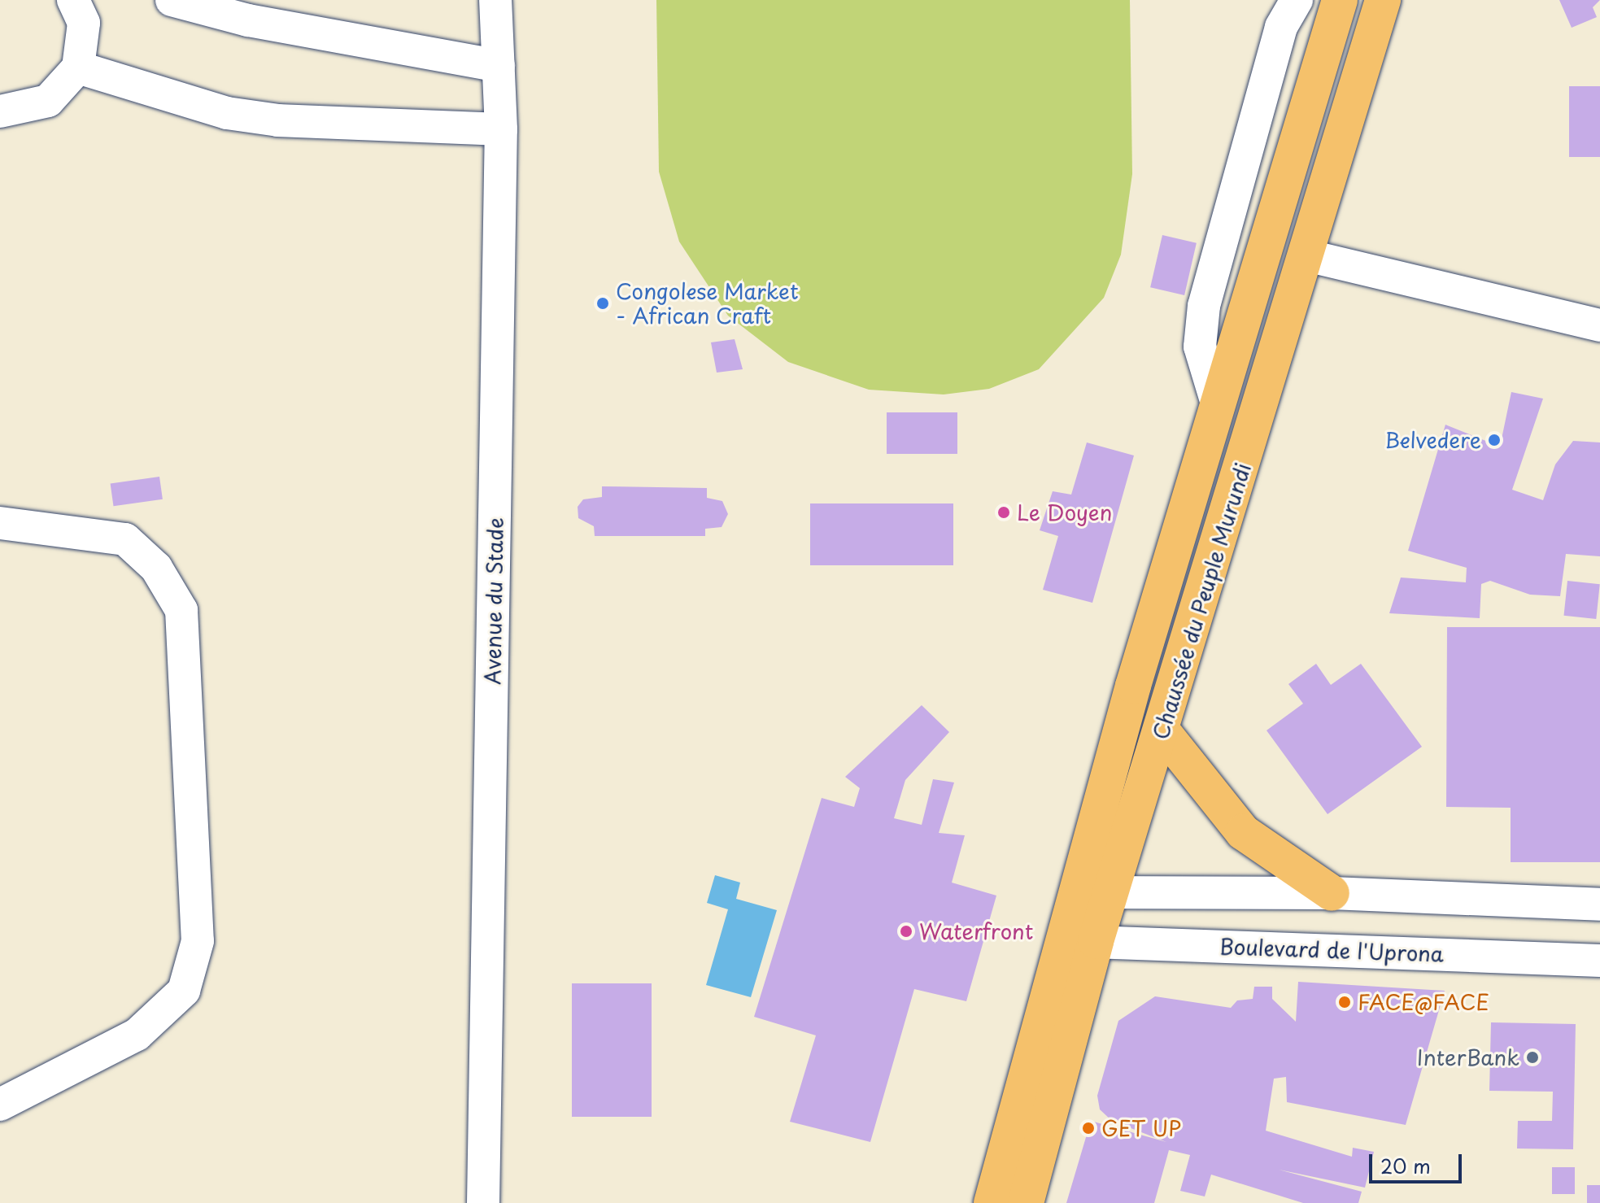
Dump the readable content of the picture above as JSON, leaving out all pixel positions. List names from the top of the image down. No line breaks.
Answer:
{"streets":{"highway":["Chaussée du Peuple Murundi"],"street":["Avenue du Stade","Boulevard de l'Uprona"]},"crossings":[["Chaussée du Peuple Murundi","Boulevard de l'Uprona"]],"places":["Congolese Market - African Craft","Belvedere","Le Doyen","Waterfront","FACE@FACE","InterBank","GET UP"],"scale_bar":"20 m"}
